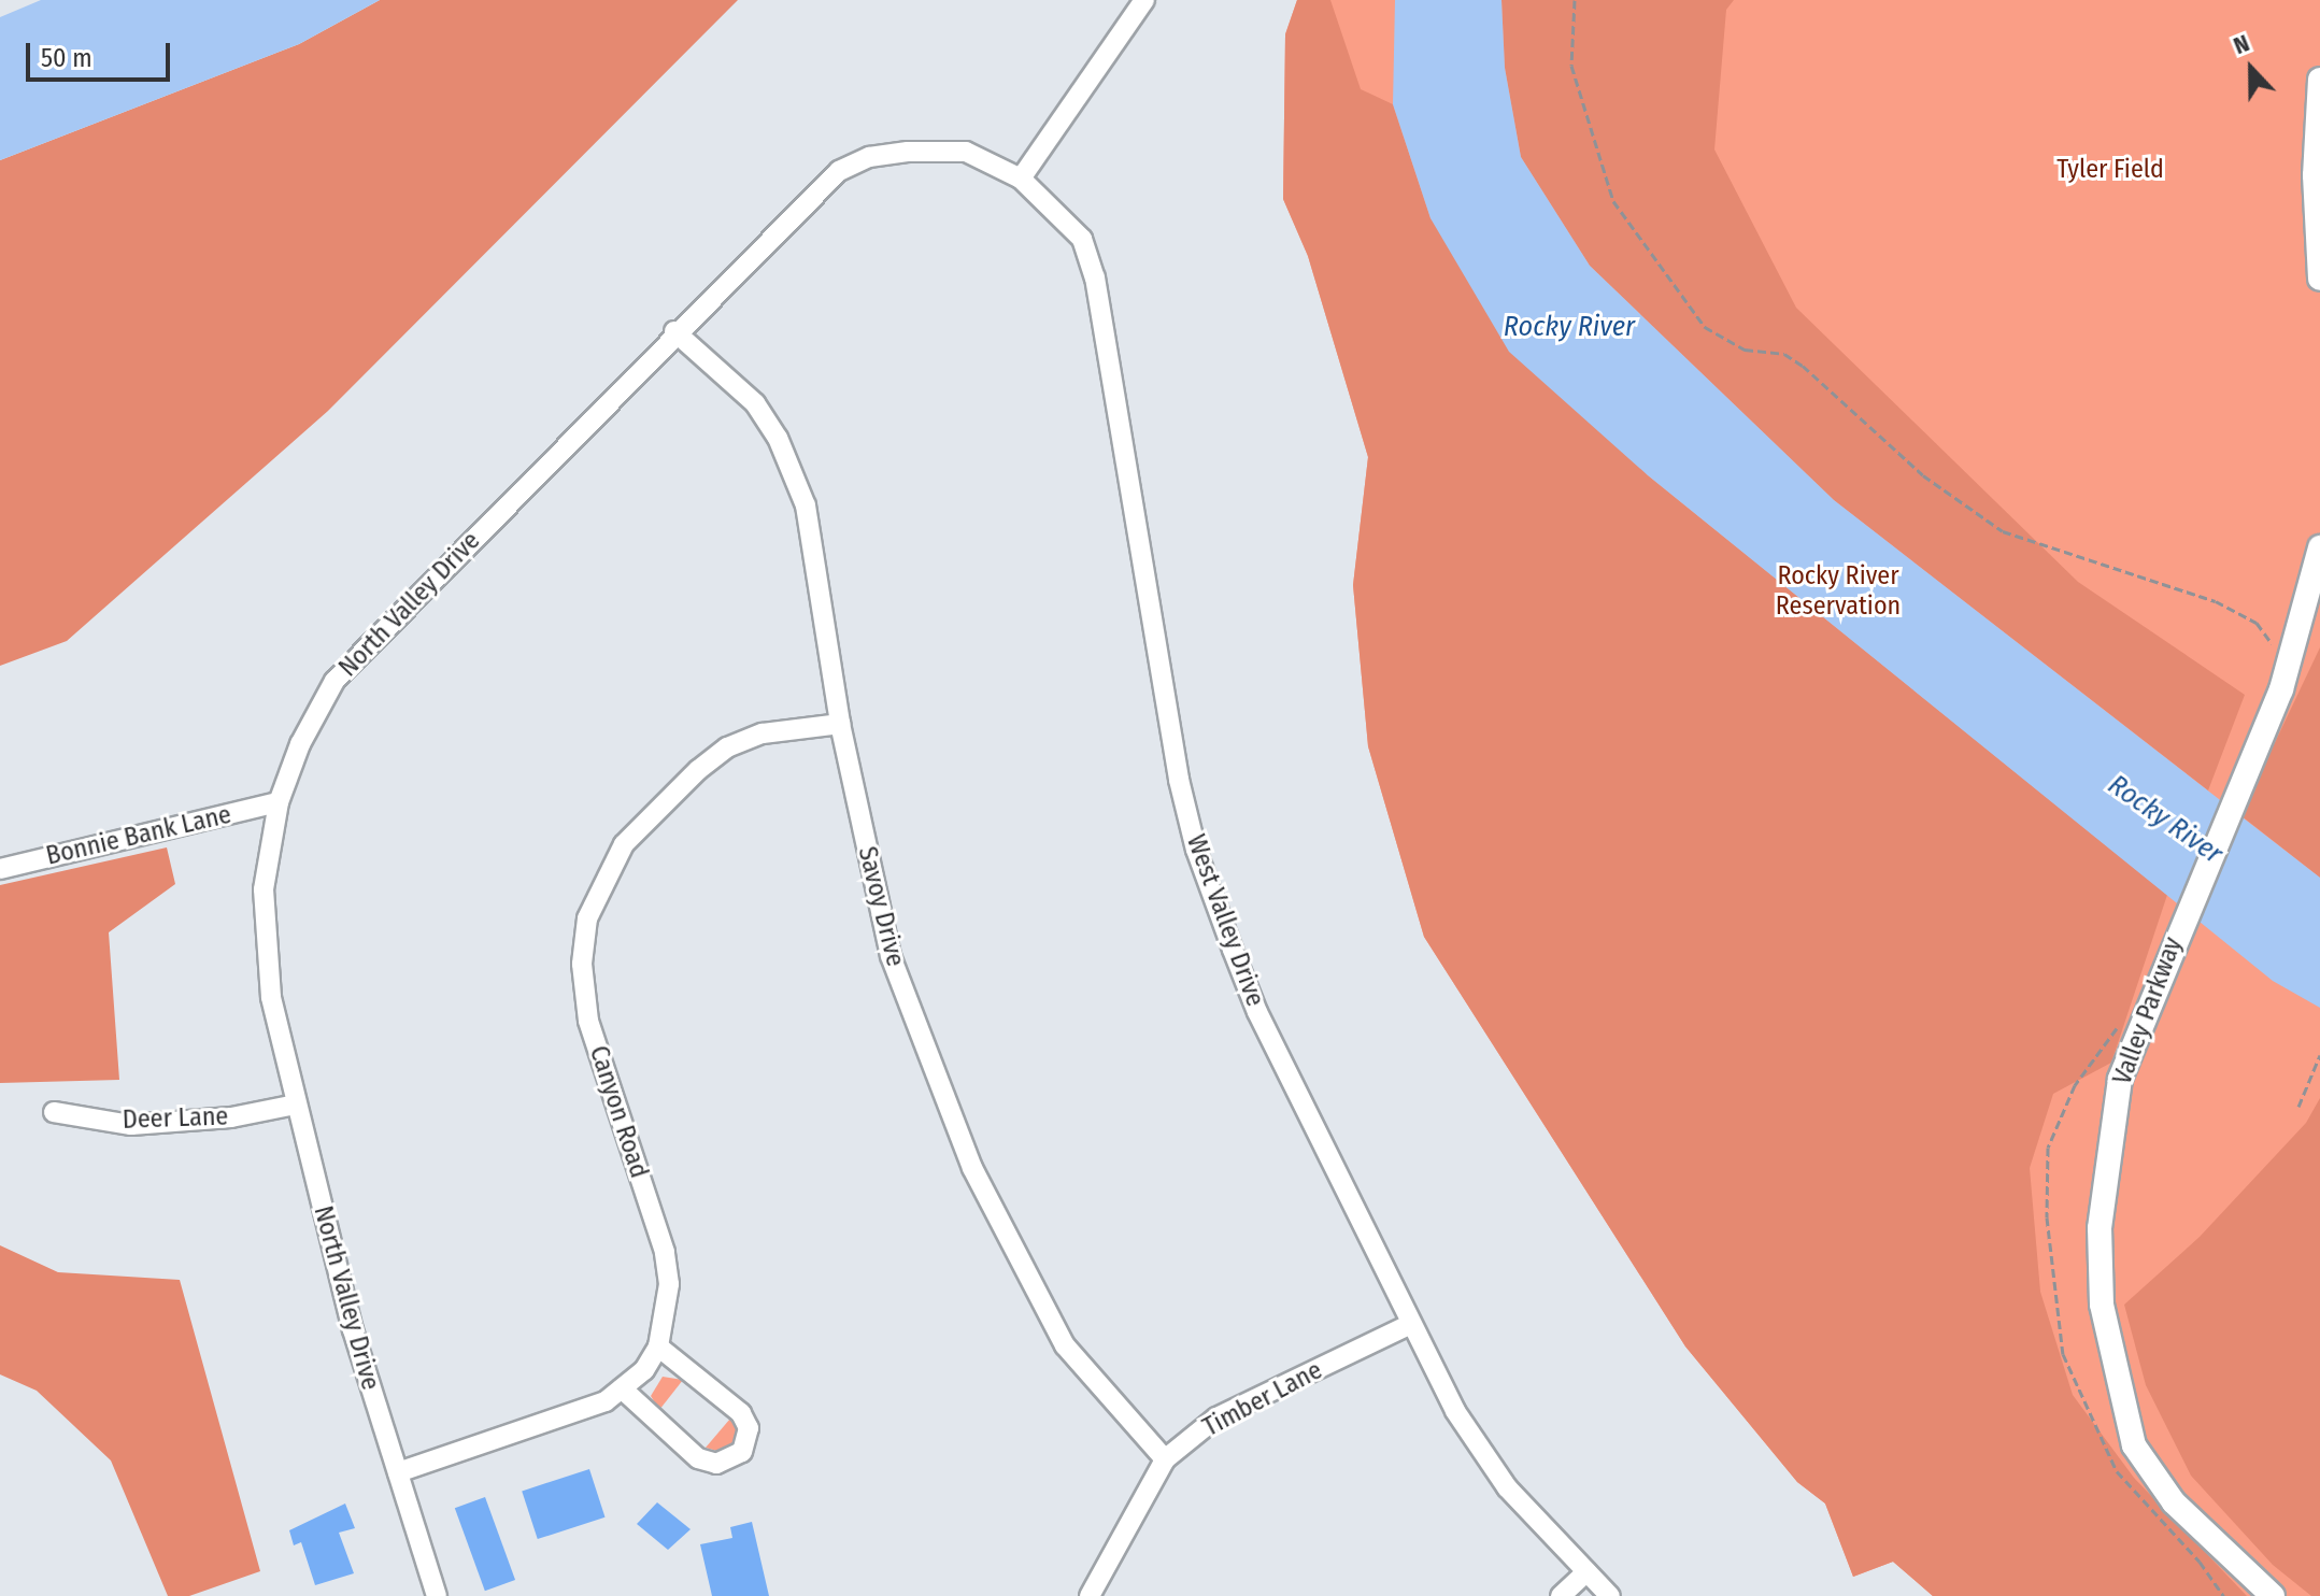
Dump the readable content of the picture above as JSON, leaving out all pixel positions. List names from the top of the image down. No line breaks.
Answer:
{"streets":{"street":["North Valley Drive","Bonnie Bank Lane","Savoy Drive","West Valley Drive","Valley Parkway","Canyon Road","Deer Lane","Timber Lane"]},"crossings":[["North Valley Drive","Bonnie Bank Lane"],["North Valley Drive","Savoy Drive"],["North Valley Drive","West Valley Drive"],["North Valley Drive","Canyon Road"],["North Valley Drive","Deer Lane"],["Savoy Drive","Canyon Road"],["Savoy Drive","Timber Lane"],["West Valley Drive","Timber Lane"]],"water":["Rocky River"],"parks":["Tyler Field","Rocky River Reservation"],"scale_bar":"50 m","north":"top"}
